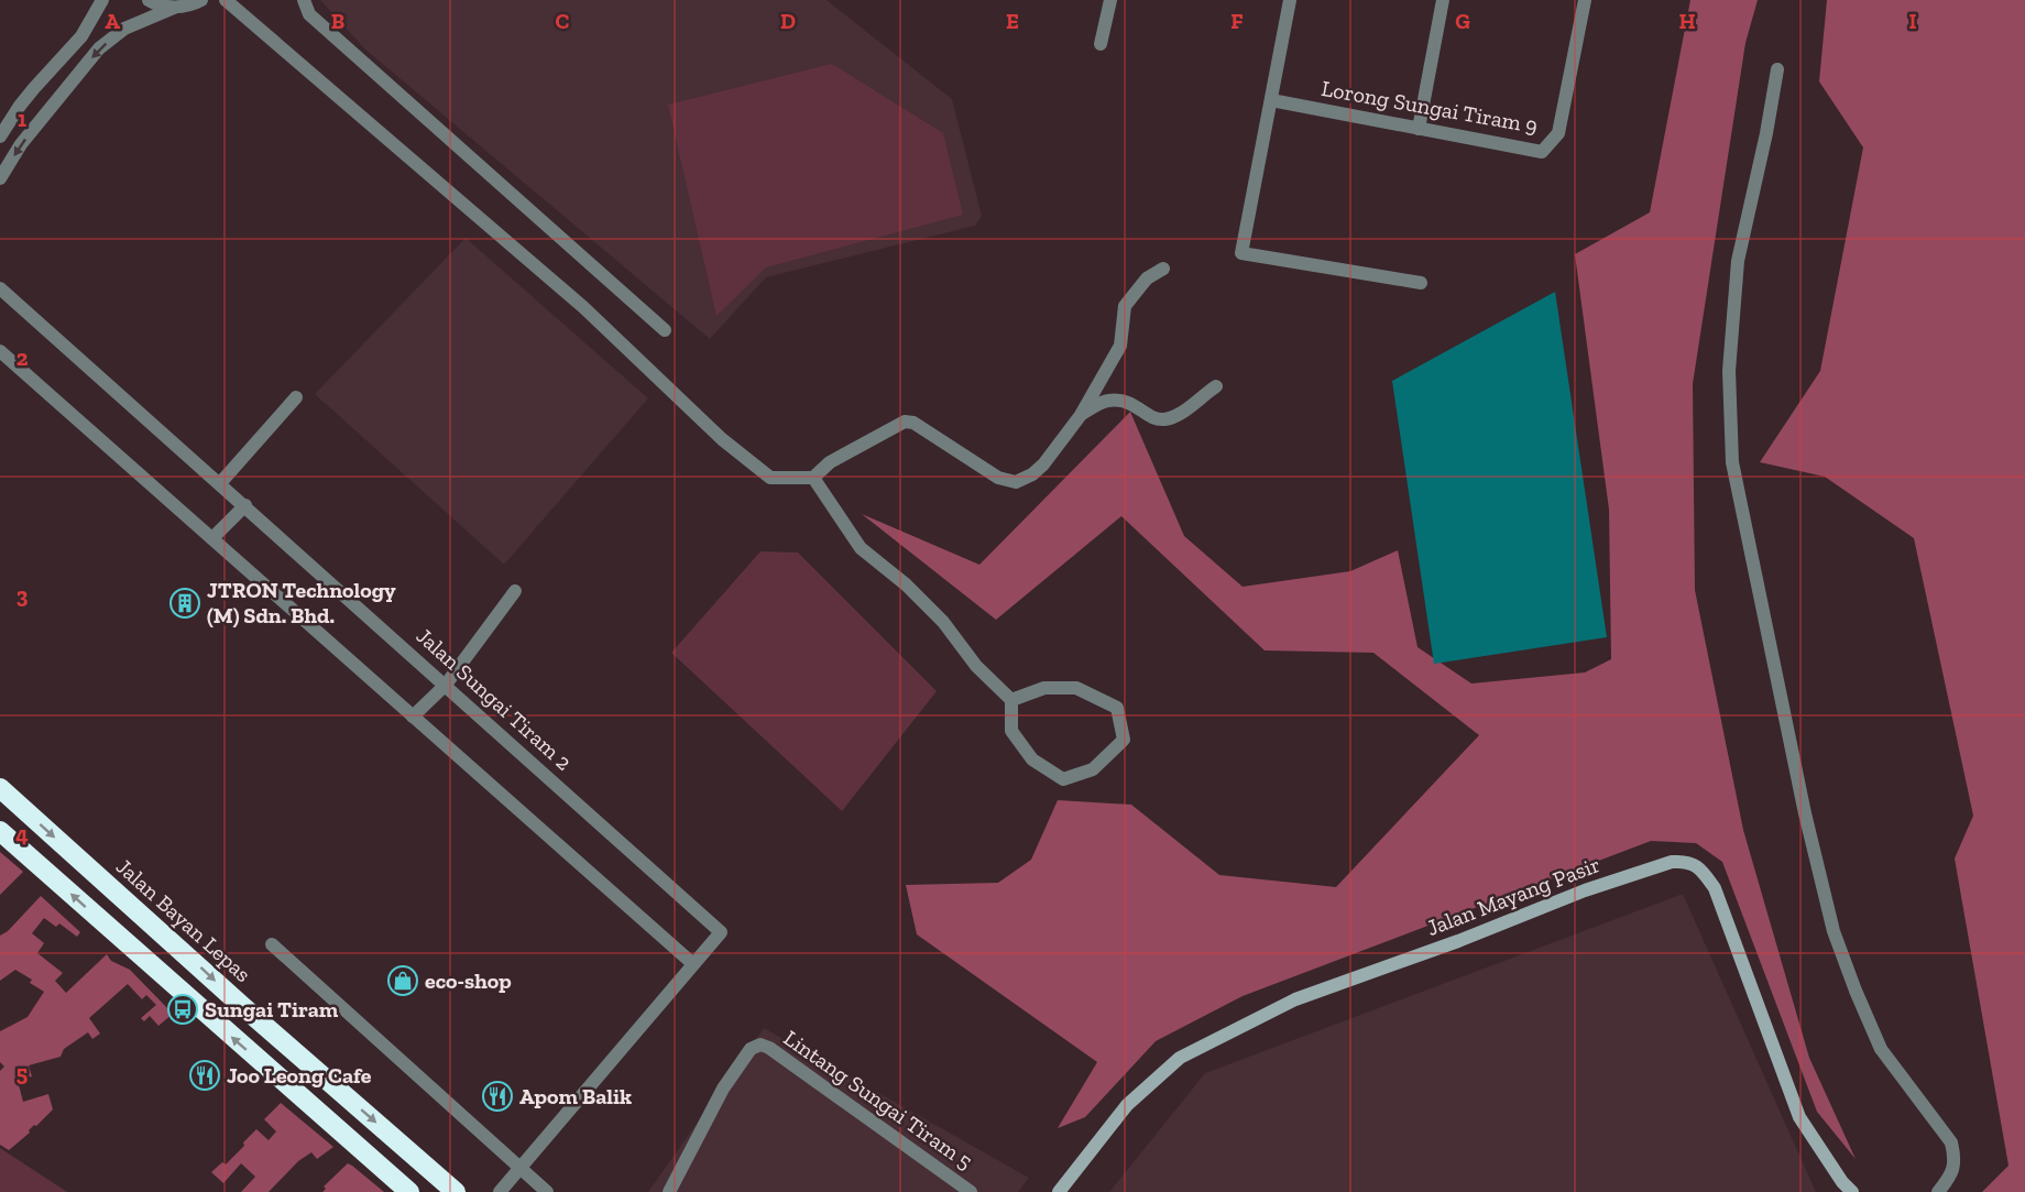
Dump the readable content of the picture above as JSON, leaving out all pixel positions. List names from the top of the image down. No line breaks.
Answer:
{"streets":{"highway":["Jalan Bayan Lepas"],"street":["Lorong Sungai Tiram 9","Jalan Sungai Tiram 2","Jalan Mayang Pasir","Lintang Sungai Tiram 5"]},"places":{"building":["JTRON Technology (M) Sdn. Bhd."],"shop":["eco-shop"],"bus stop":["Sungai Tiram"],"restaurant":["Joo Leong Cafe","Apom Balik"]},"grid":{"columns":["A","B","C","D","E","F","G","H","I"],"rows":["1","2","3","4","5"]}}
